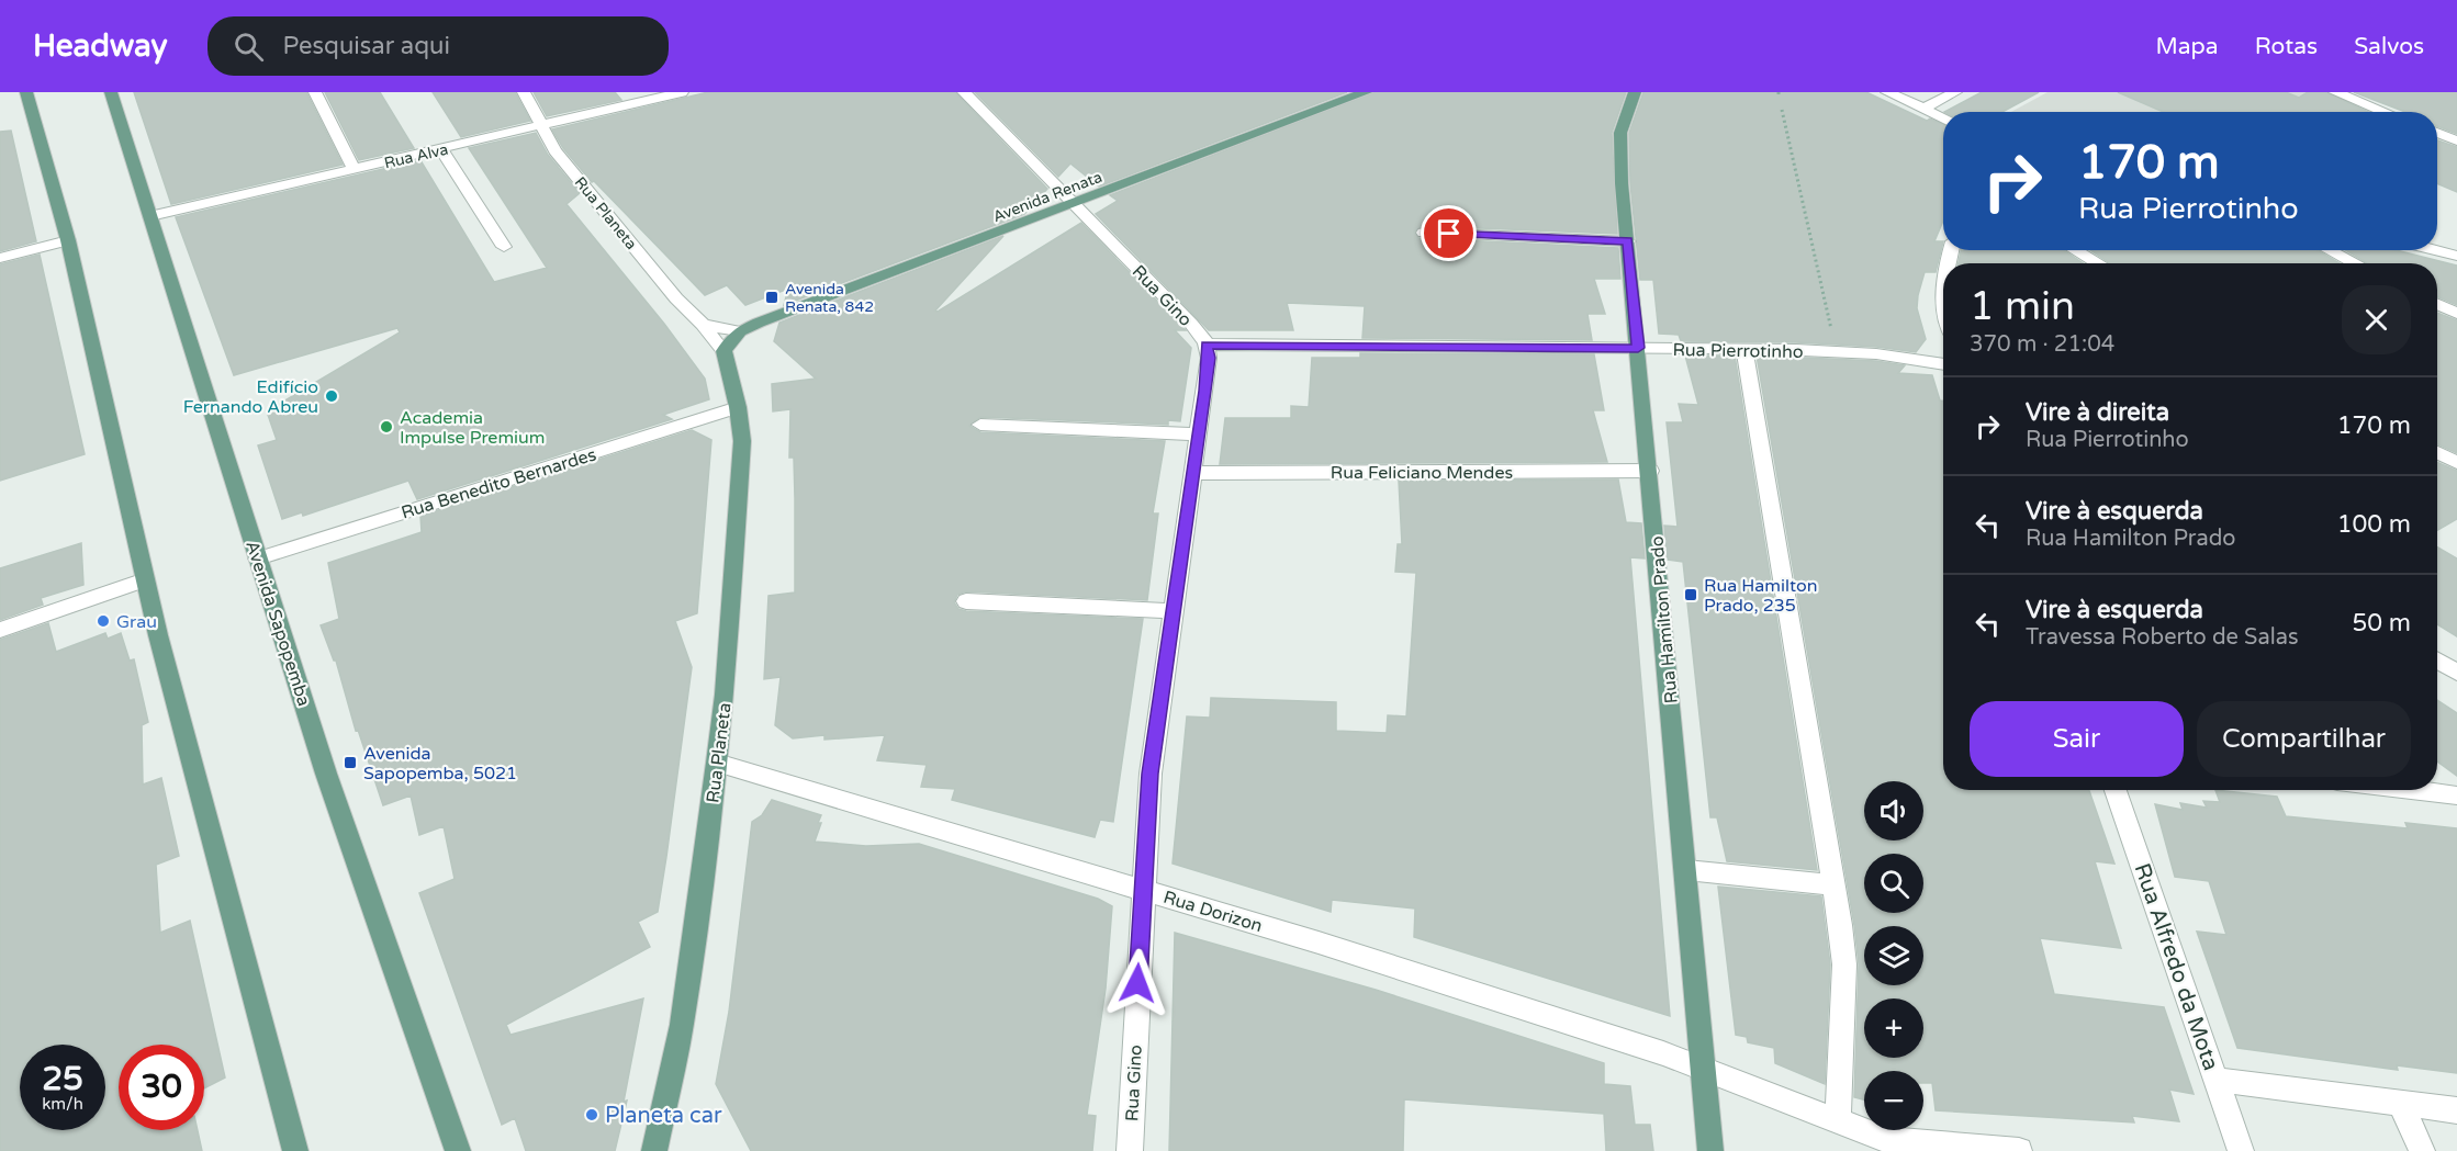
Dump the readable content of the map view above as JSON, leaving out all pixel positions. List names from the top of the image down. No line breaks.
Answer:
{"streets":{"main road":["Avenida Renata","Rua Planeta","Rua Hamilton Prado","Avenida Sapopemba"],"street":["Rua Alva","Rua Gino","Rua Pierrotinho","Rua Feliciano Mendes","Rua Benedito Bernardes","Rua Dorizon","Rua Alfredo da Mota"]},"crossings":[["Rua Alva","Rua Planeta"],["Rua Alva","Avenida Sapopemba"],["Avenida Renata","Rua Gino"],["Rua Planeta","Rua Benedito Bernardes"],["Rua Planeta","Rua Dorizon"],["Rua Gino","Rua Pierrotinho"],["Rua Gino","Rua Feliciano Mendes"],["Rua Gino","Rua Dorizon"],["Rua Pierrotinho","Rua Hamilton Prado"],["Rua Feliciano Mendes","Rua Hamilton Prado"],["Rua Benedito Bernardes","Avenida Sapopemba"],["Rua Hamilton Prado","Rua Dorizon"]],"places":{"transit":["Avenida Renata, 842","Rua Hamilton Prado, 235","Avenida Sapopemba, 5021"],"other":["Edifício Fernando Abreu","Academia Impulse Premium","Grau","Planeta car"]},"page":{"header":"Headway","search":"Pesquisar aqui","nav":["Mapa","Rotas","Salvos"],"turn":["170 m","Rua Pierrotinho"],"heading":["1 min","370 m · 21:04"],"list":[{"name":"Vire à direita","note":"Rua Pierrotinho","value":"170 m"},{"name":"Vire à esquerda","note":"Rua Hamilton Prado","value":"100 m"},{"name":"Vire à esquerda","note":"Travessa Roberto de Salas","value":"50 m"}],"buttons":["Sair","Compartilhar"],"map_buttons":["+","−"],"speed":"25 km/h","limit":"30"}}
